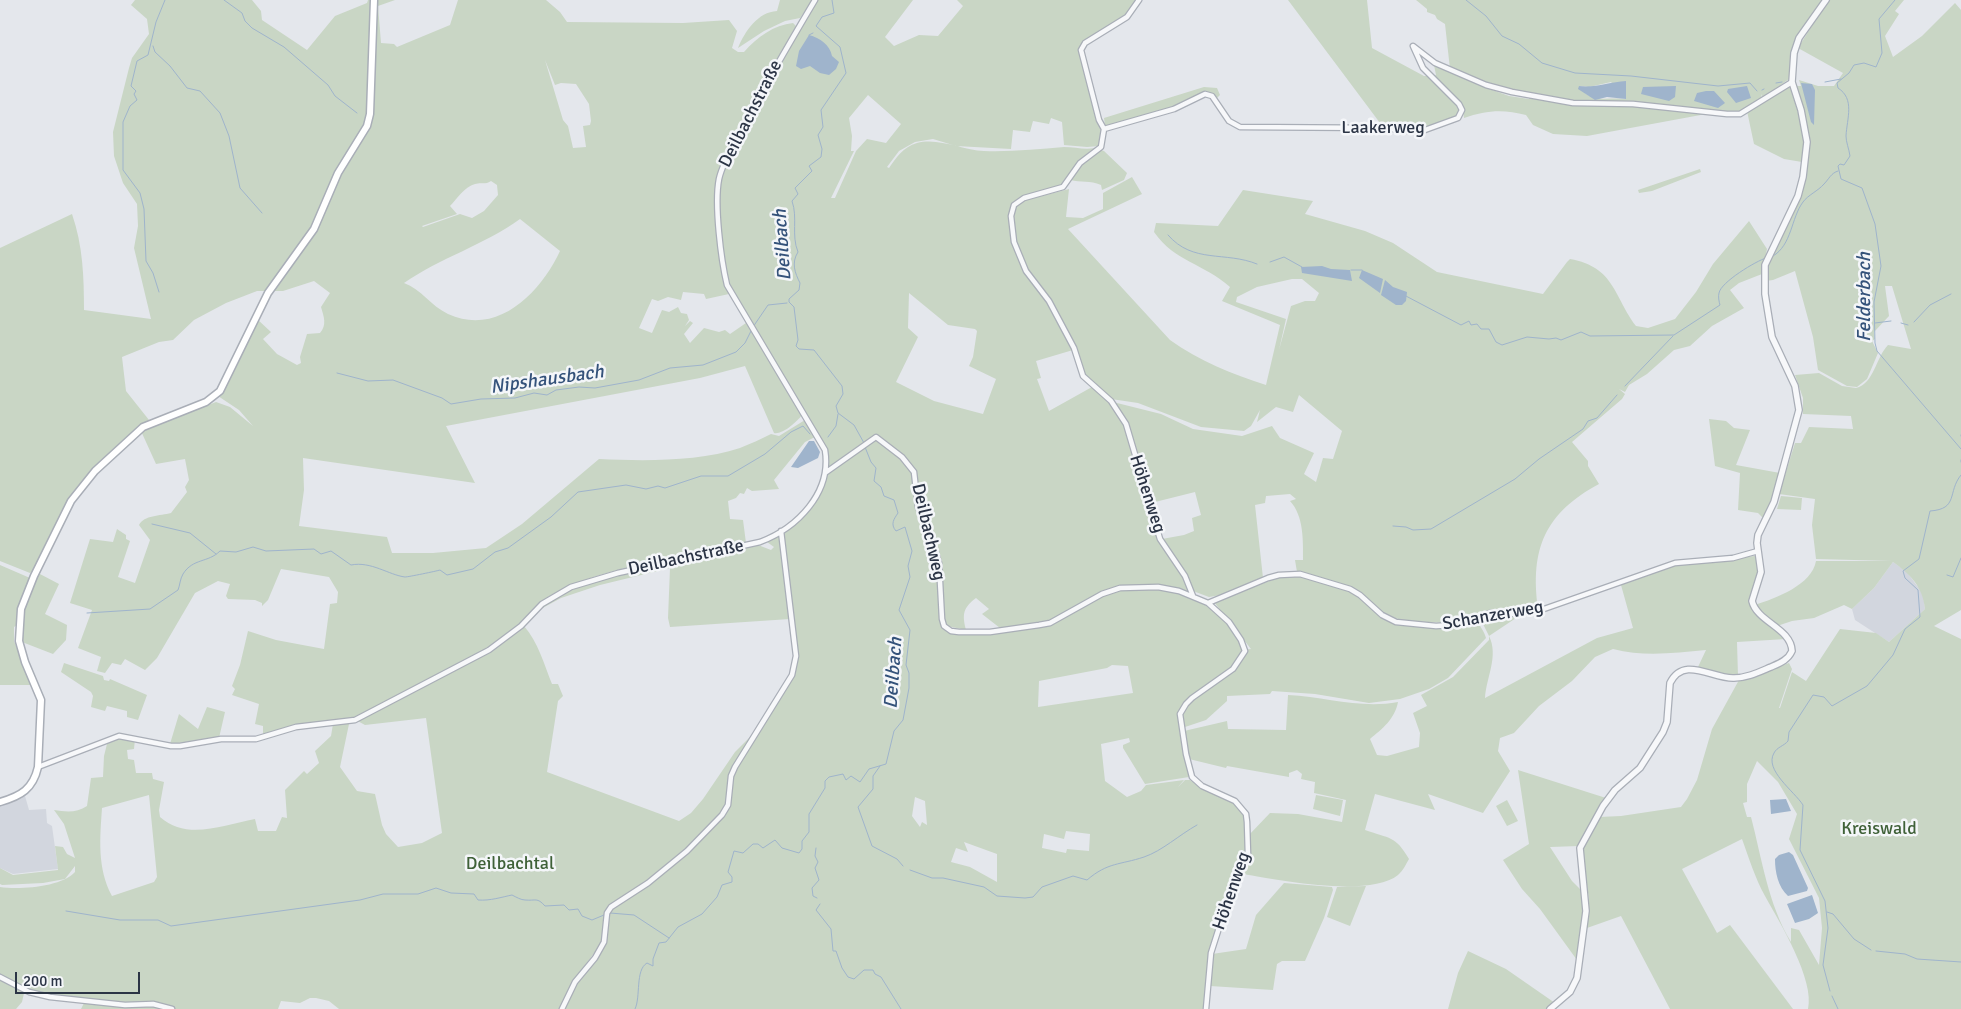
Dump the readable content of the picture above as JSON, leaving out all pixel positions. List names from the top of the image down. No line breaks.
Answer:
{"streets":{"street":["Deilbachstraße","Laakerweg","Höhenweg","Deilbachweg","Schanzerweg"]},"crossings":[["Deilbachstraße","Deilbachweg"],["Laakerweg","Höhenweg"],["Höhenweg","Deilbachweg"],["Höhenweg","Schanzerweg"]],"water":["Deilbach","Felderbach","Nipshausbach"],"parks":["Kreiswald","Deilbachtal"],"scale_bar":"200 m"}
